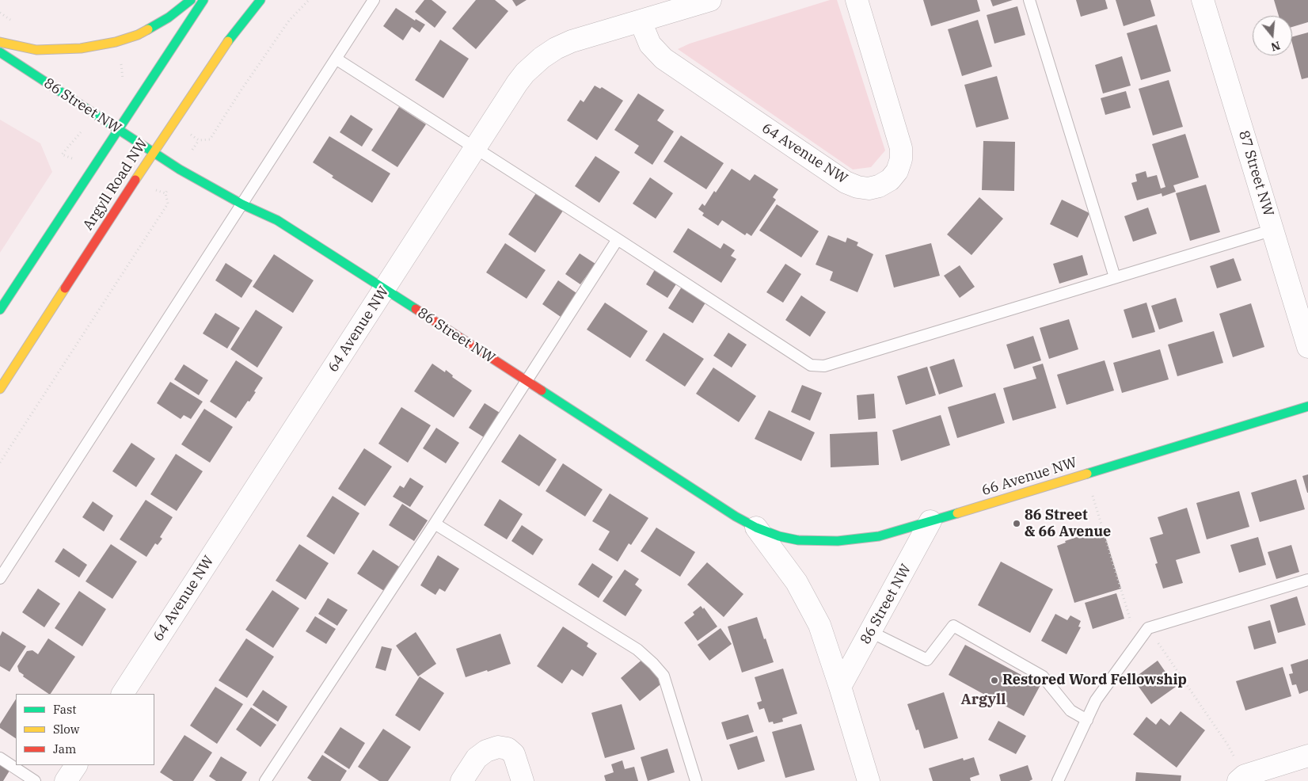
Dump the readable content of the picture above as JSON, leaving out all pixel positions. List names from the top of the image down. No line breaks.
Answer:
{"streets":{"street":["86 Street NW","64 Avenue NW","87 Street NW","Argyll Road NW","66 Avenue NW"]},"crossings":[["86 Street NW","64 Avenue NW"],["86 Street NW","Argyll Road NW"],["86 Street NW","66 Avenue NW"]],"districts":["Argyll"],"places":["86 Street & 66 Avenue","Restored Word Fellowship"],"legend":["Fast","Slow","Jam"],"north":"bottom"}
